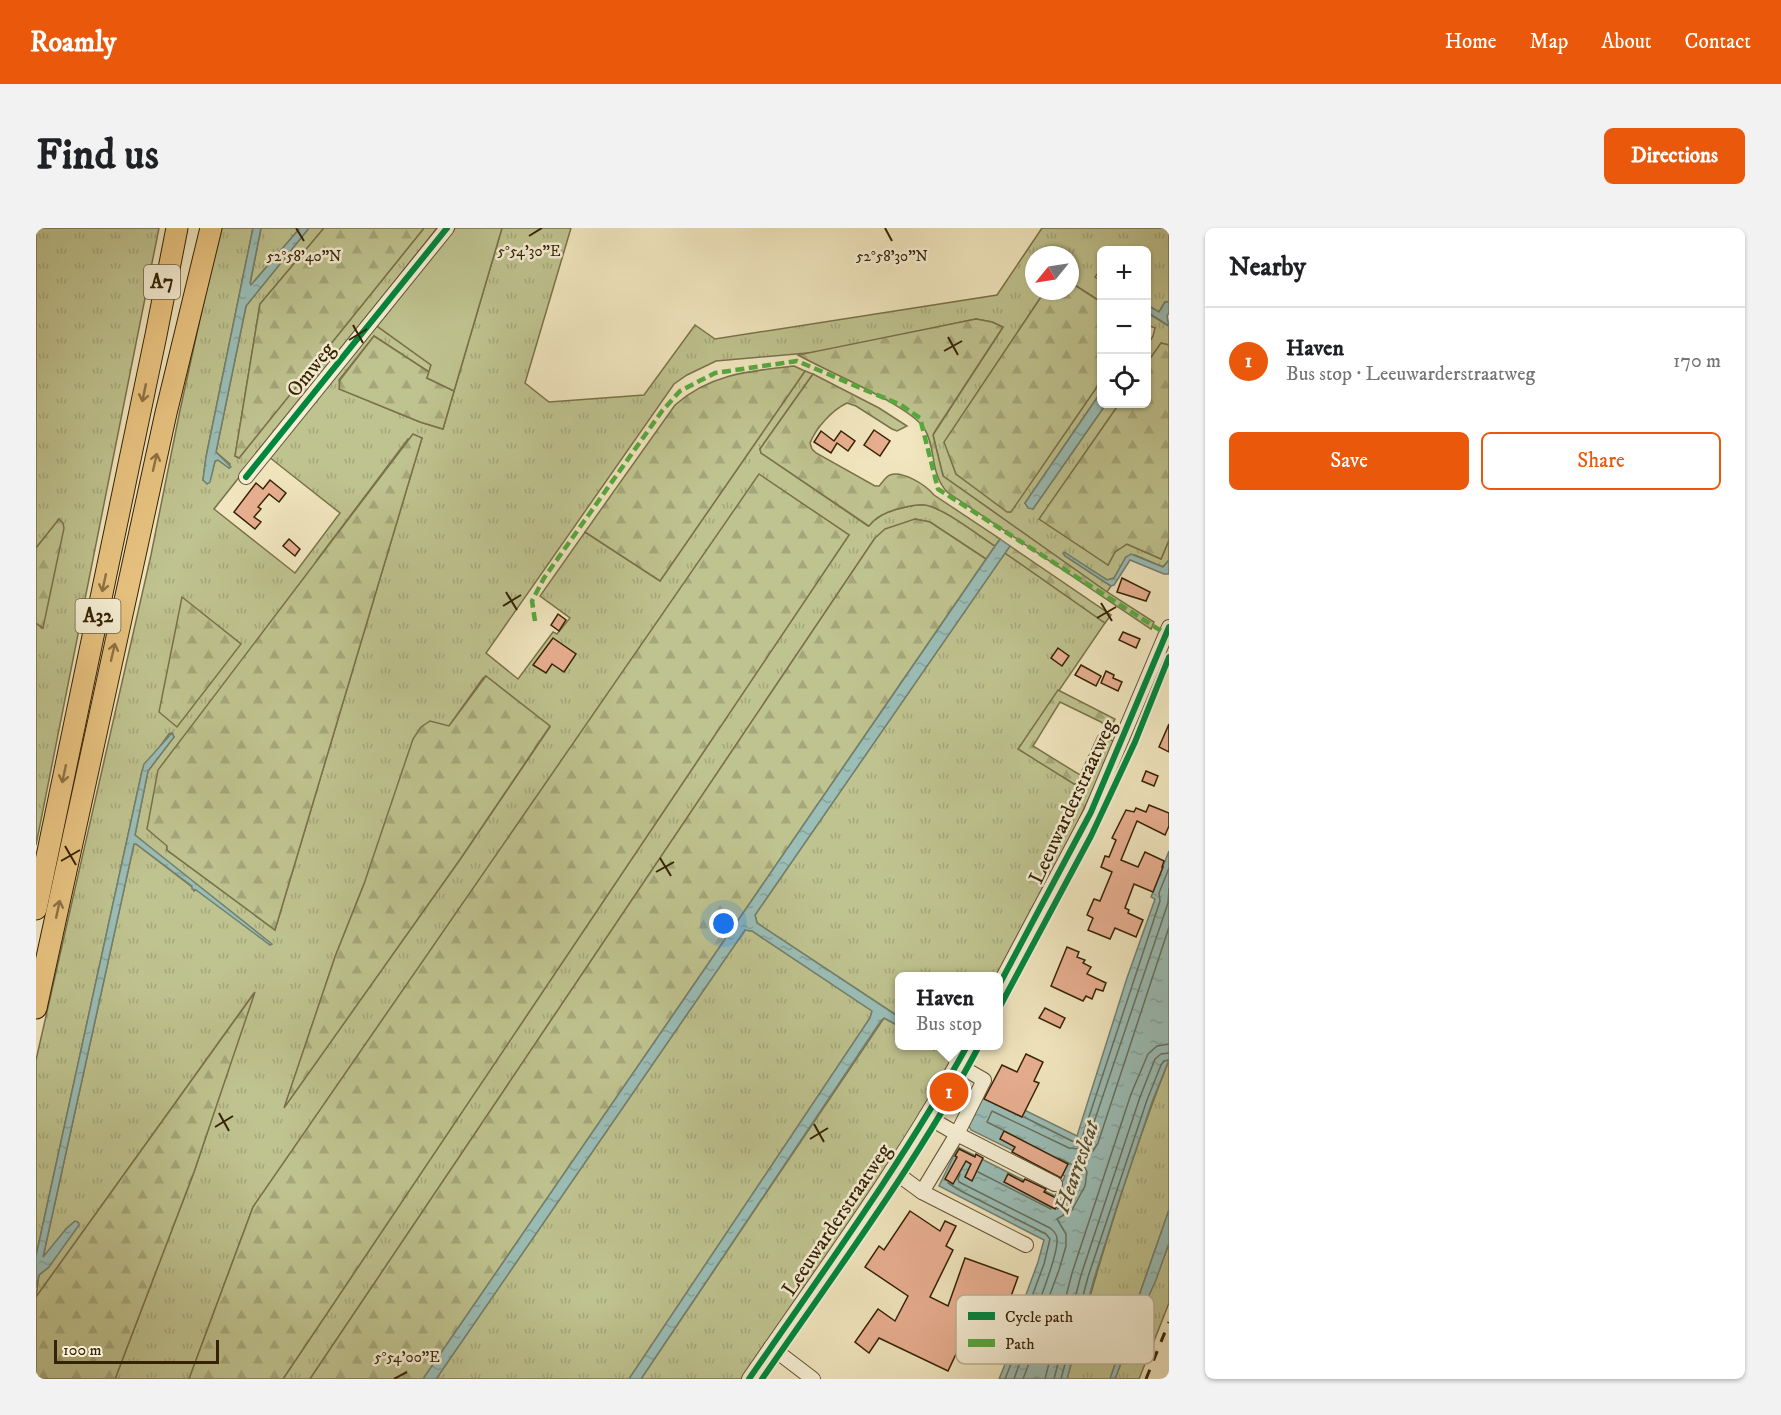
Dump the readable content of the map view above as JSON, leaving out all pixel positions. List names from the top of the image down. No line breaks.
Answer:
{"streets":{"highway":["A7","A32"],"street":["Omweg","Leeuwarderstraatweg"]},"crossings":[["A7","A32"]],"water":["Hearresleat"],"legend":["Cycle path","Path"],"scale_bar":"100 m","north":"bottom left","page":{"header":"Roamly","nav":["Home","Map","About","Contact"],"buttons":["Directions",["Save","Share"]],"title":"Find us","heading":"Nearby","map_buttons":["+","−"],"list":[{"mark":"1","name":"Haven","note":"Bus stop · Leeuwarderstraatweg","value":"170 m"}],"popup":["Haven","Bus stop"],"pins":"1","scale":"100 m"},"coordinates":["5°54'30\"E","52°58'40\"N","52°58'30\"N","5°54'00\"E"]}
